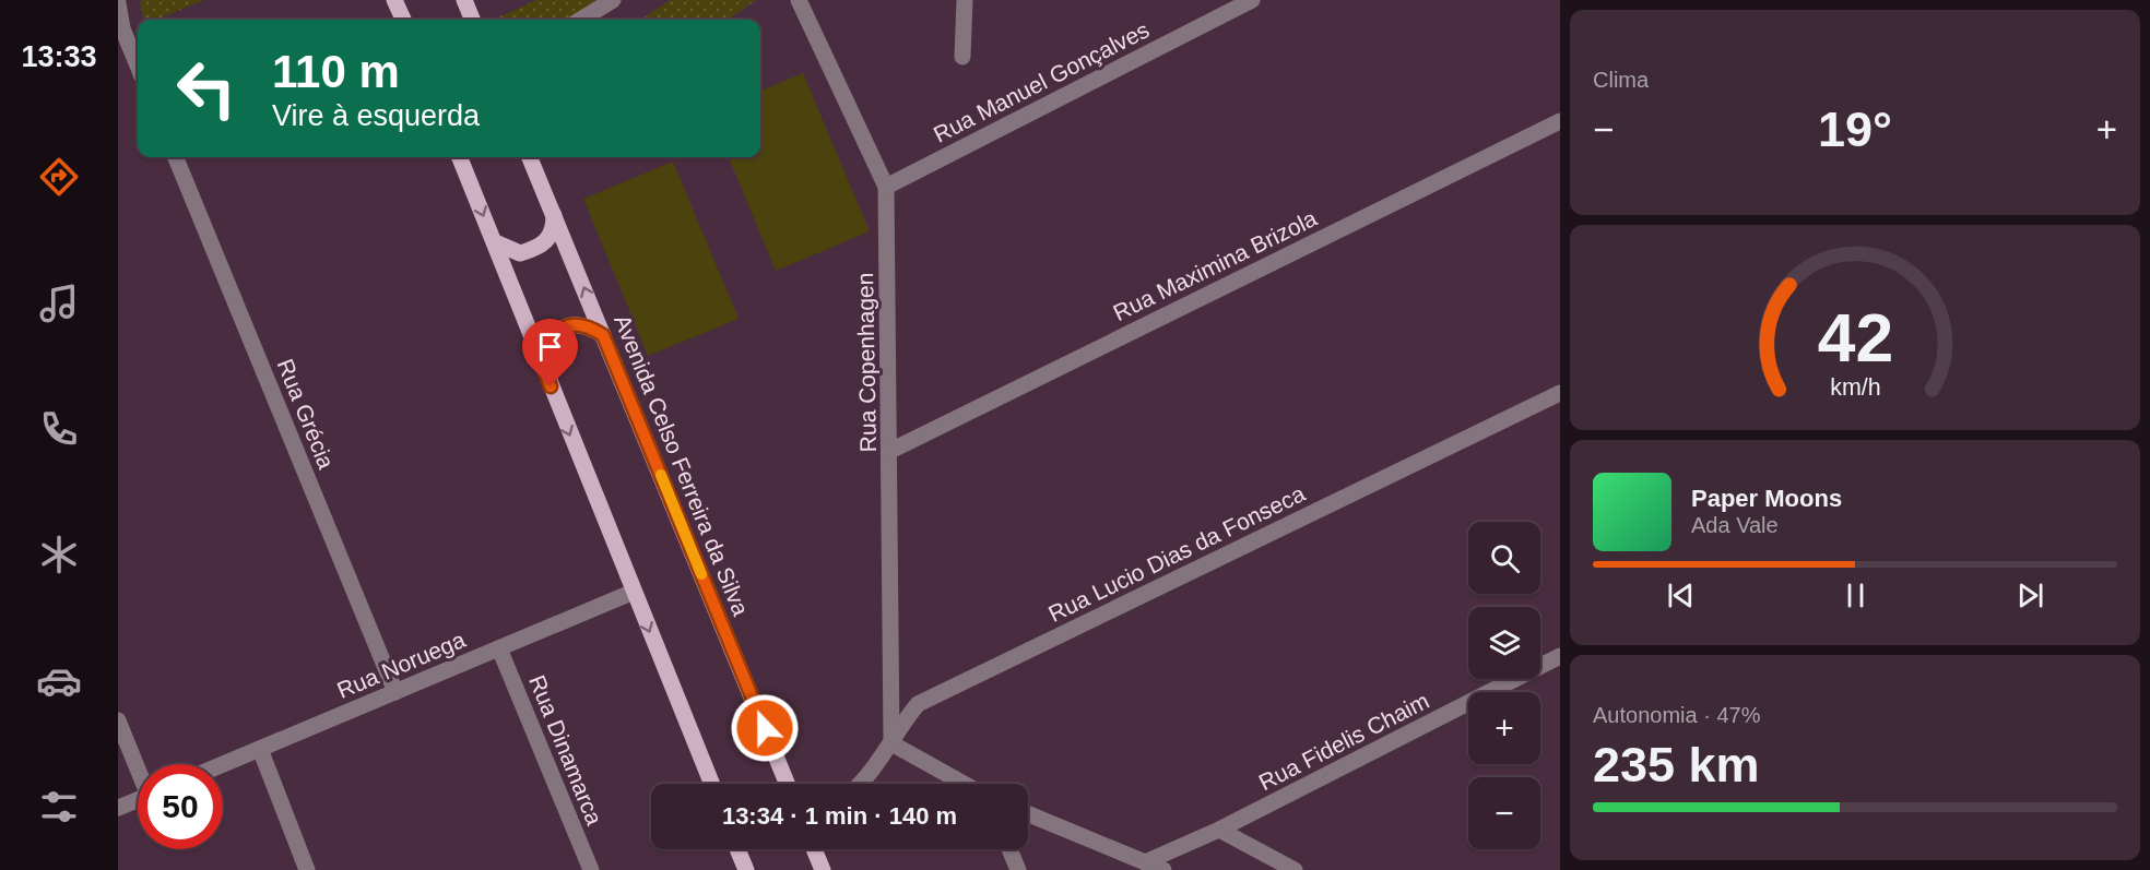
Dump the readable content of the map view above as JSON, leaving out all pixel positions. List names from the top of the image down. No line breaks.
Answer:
{"streets":{"main road":["Avenida Celso Ferreira da Silva"],"street":["Rua Manuel Gonçalves","Rua Maximina Brizola","Rua Copenhagen","Rua Grécia","Rua Lucio Dias da Fonseca","Rua Noruega","Rua Fidelis Chaim","Rua Dinamarca"]},"crossings":[["Rua Manuel Gonçalves","Rua Copenhagen"],["Rua Maximina Brizola","Rua Copenhagen"],["Rua Copenhagen","Rua Lucio Dias da Fonseca"],["Rua Grécia","Rua Noruega"],["Rua Noruega","Rua Dinamarca"]],"page":{"tabs":"13:33","tile":["Clima",["Autonomia · 47%","235 km"]],"turn":["110 m","Vire à esquerda"],"heat":["−","19°","+"],"song":["Paper Moons","Ada Vale"],"map_buttons":["+","−"],"limit":"50","trip":"13:34 · 1 min · 140 m","gauge":["42","km/h"]}}
